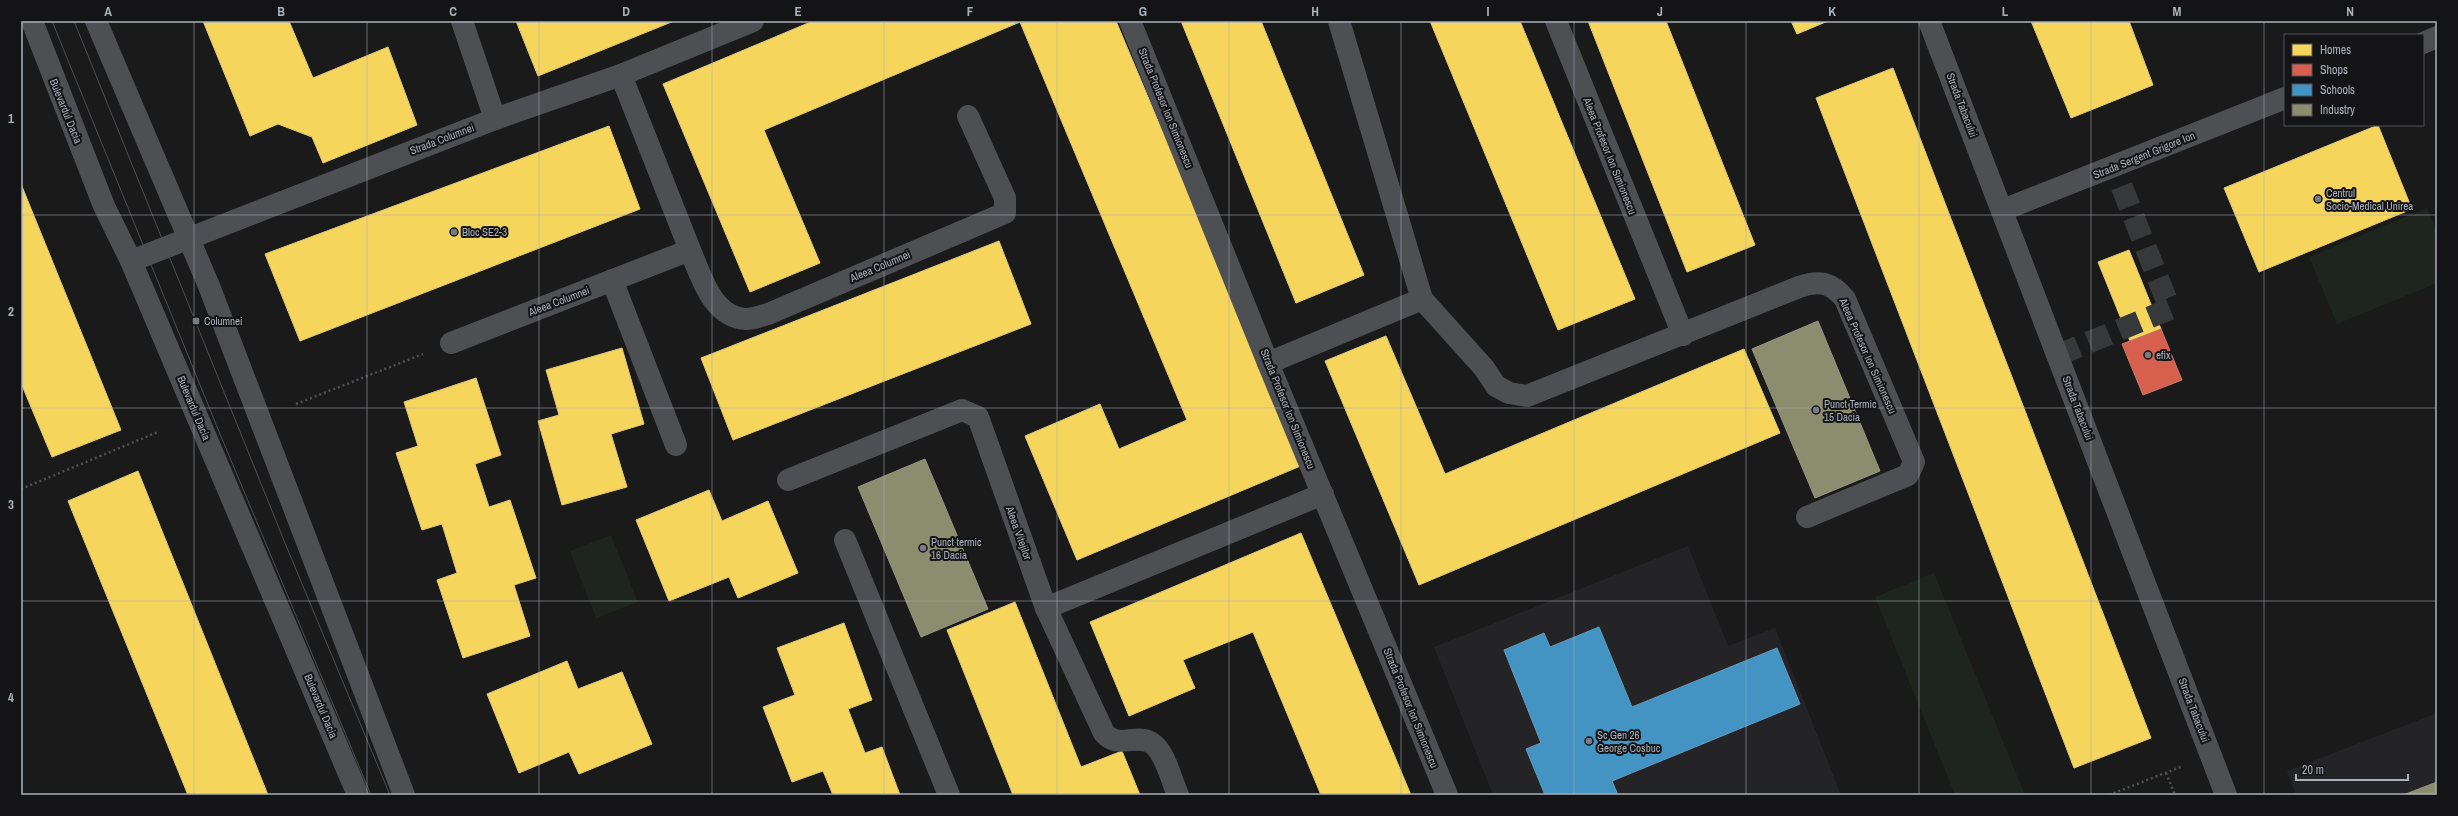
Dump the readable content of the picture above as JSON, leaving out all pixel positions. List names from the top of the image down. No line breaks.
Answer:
{"streets":{"street":["Strada Tabacului","Strada Profesor Ion Simionescu","Bulevardul Dacia","Strada Columnei","Strada Sergent Grigore Ion","Aleea Profesor Ion Simionescu","Aleea Columnei","Aleea Vitejilor"]},"crossings":[["Strada Tabacului","Strada Sergent Grigore Ion"],["Bulevardul Dacia","Strada Columnei"],["Strada Columnei","Aleea Columnei"]],"places":{"other":["Centrul Socio-Medical Unirea","Bloc SE2-3","efix","Punct Termic 15 Dacia","Punct termic 16 Dacia","Șc Gen 26 George Coșbuc"],"transit":["Columnei"]},"legend":["Homes","Shops","Schools","Industry"],"scale_bar":"20 m","grid":{"columns":["A","B","C","D","E","F","G","H","I","J","K","L","M","N"],"rows":["1","2","3","4"]}}
